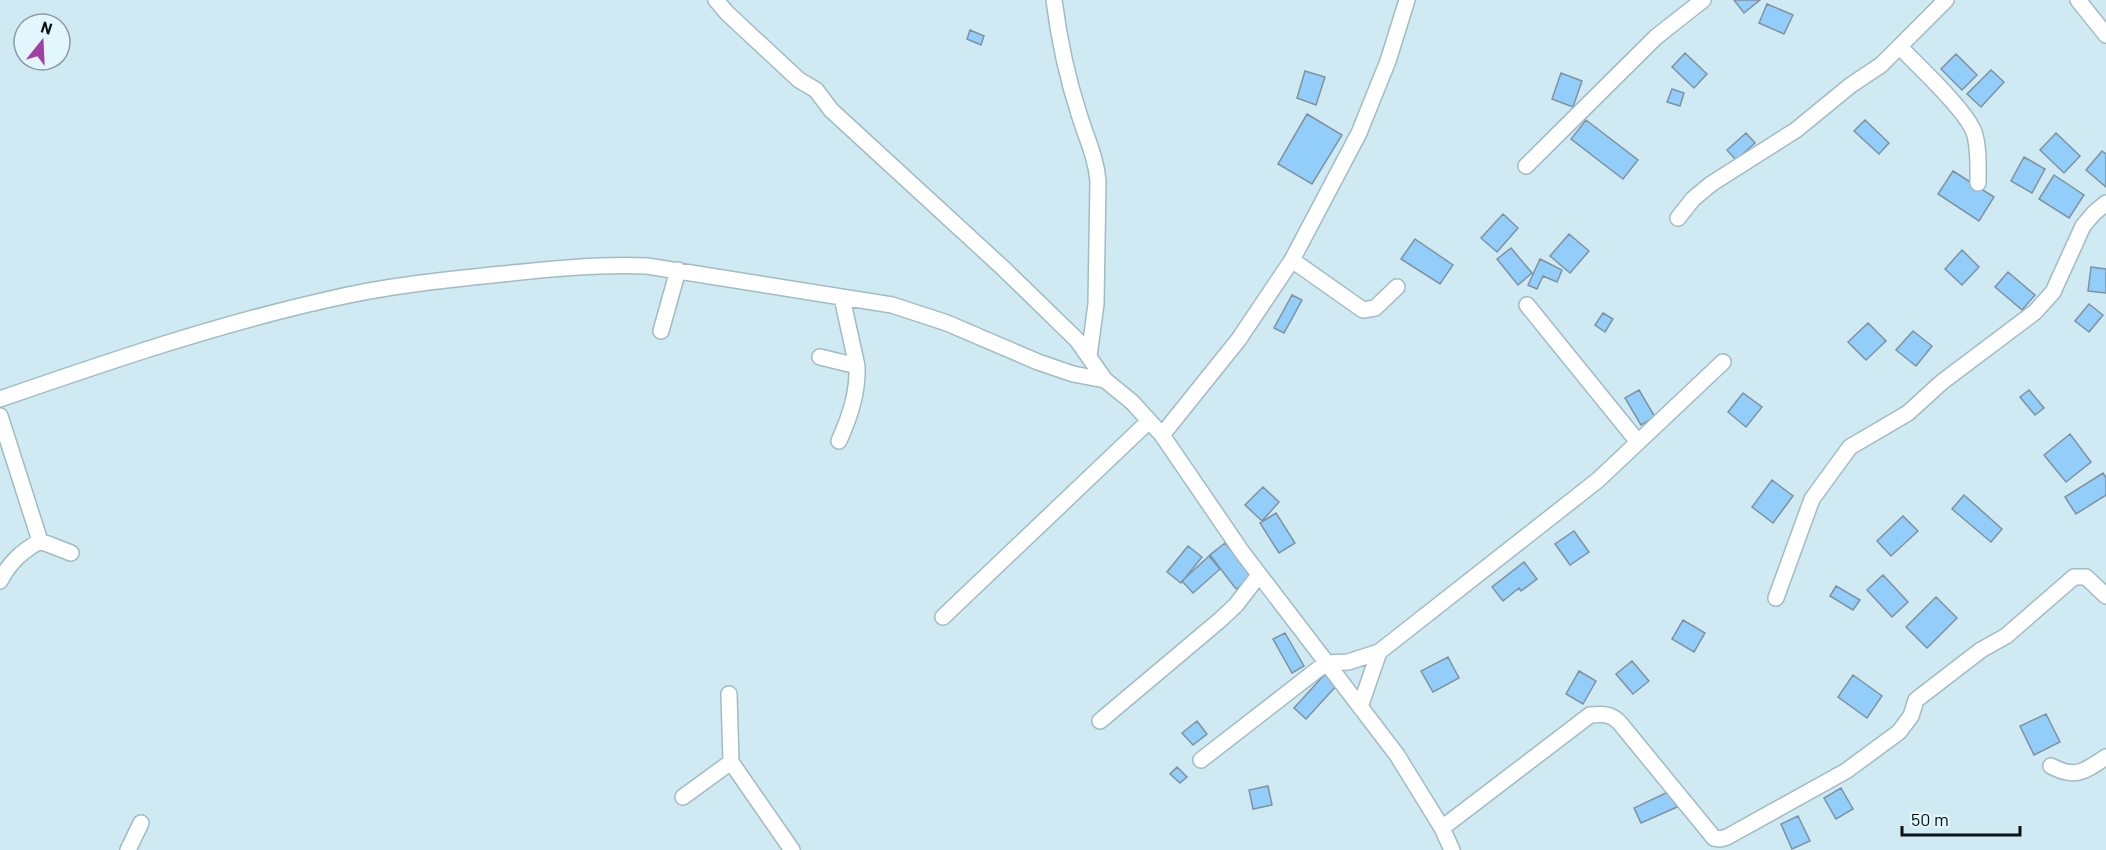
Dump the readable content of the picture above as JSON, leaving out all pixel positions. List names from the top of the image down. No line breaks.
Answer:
{"scale_bar":"50 m","north":"top"}
